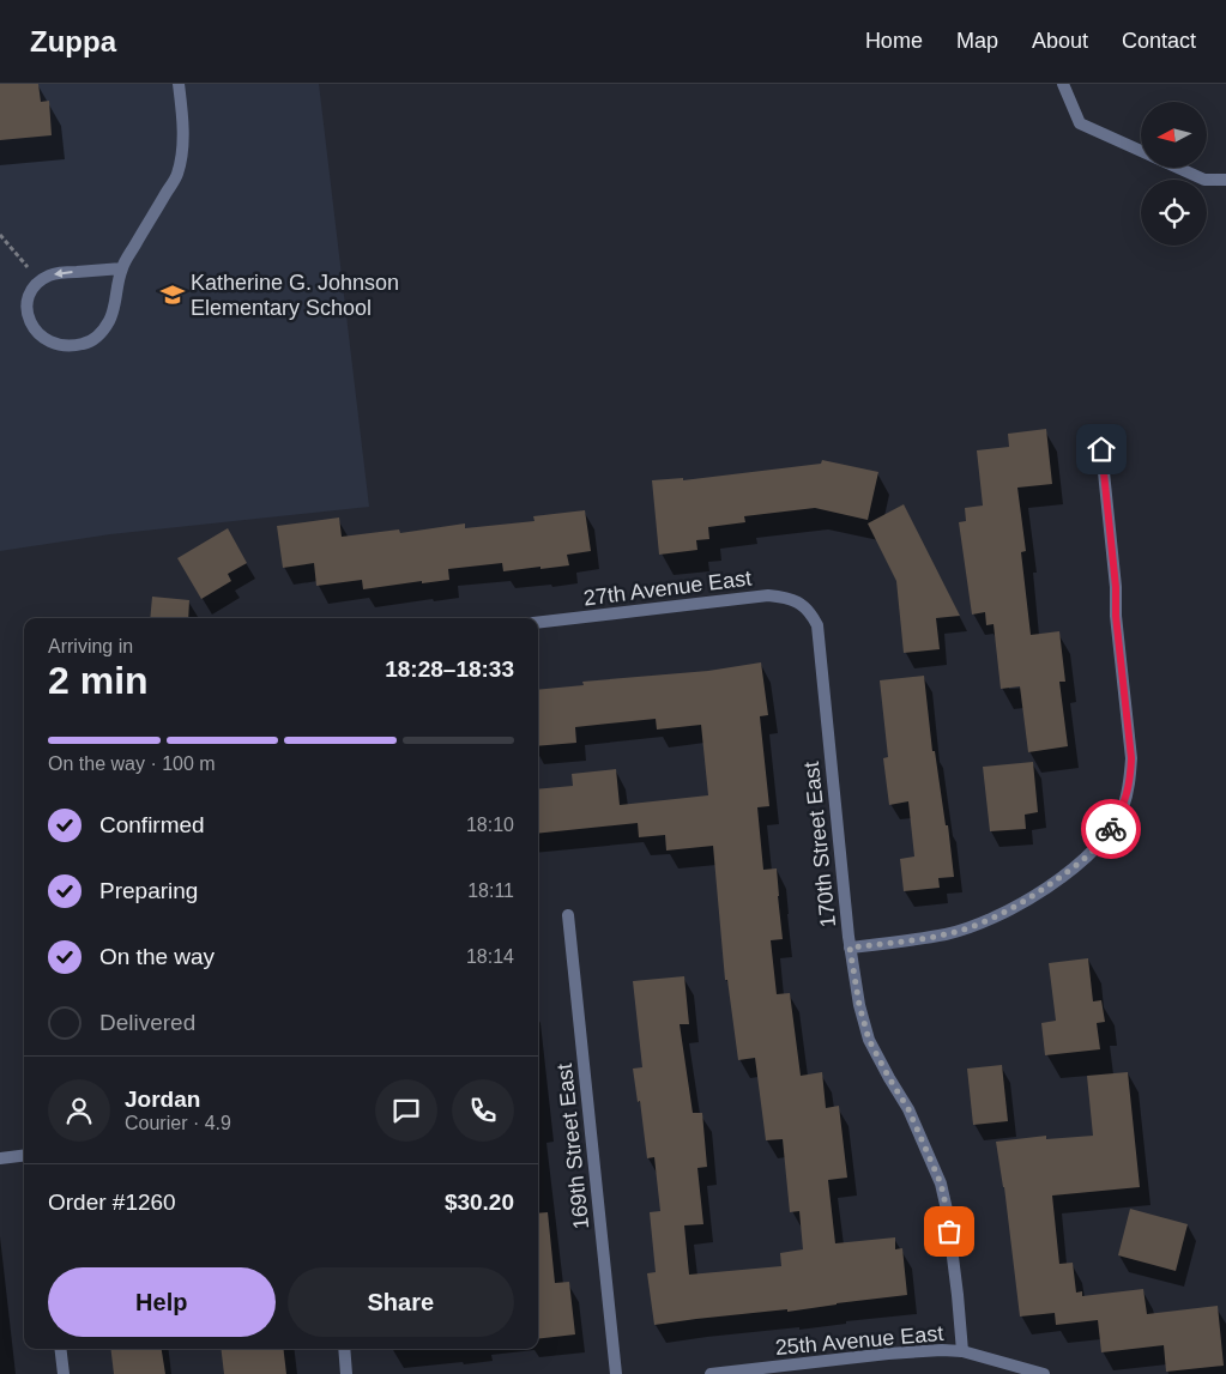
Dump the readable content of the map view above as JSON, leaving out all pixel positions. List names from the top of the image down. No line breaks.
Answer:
{"streets":{"street":["27th Avenue East","170th Street East","169th Street East","25th Avenue East"]},"crossings":[["27th Avenue East","170th Street East"],["170th Street East","25th Avenue East"]],"places":{"school or university":["Katherine G. Johnson Elementary School"]},"north":"left","page":{"header":"Zuppa","nav":["Home","Map","About","Contact"],"heading":["2 min","Arriving in","18:28–18:33"],"panel":["Jordan","Courier · 4.9","Order #1260","$30.20"],"bar":"On the way · 100 m","list":[["Confirmed","18:10"],["Preparing","18:11"],["On the way","18:14"],"Delivered"],"buttons":["Help","Share"]}}
